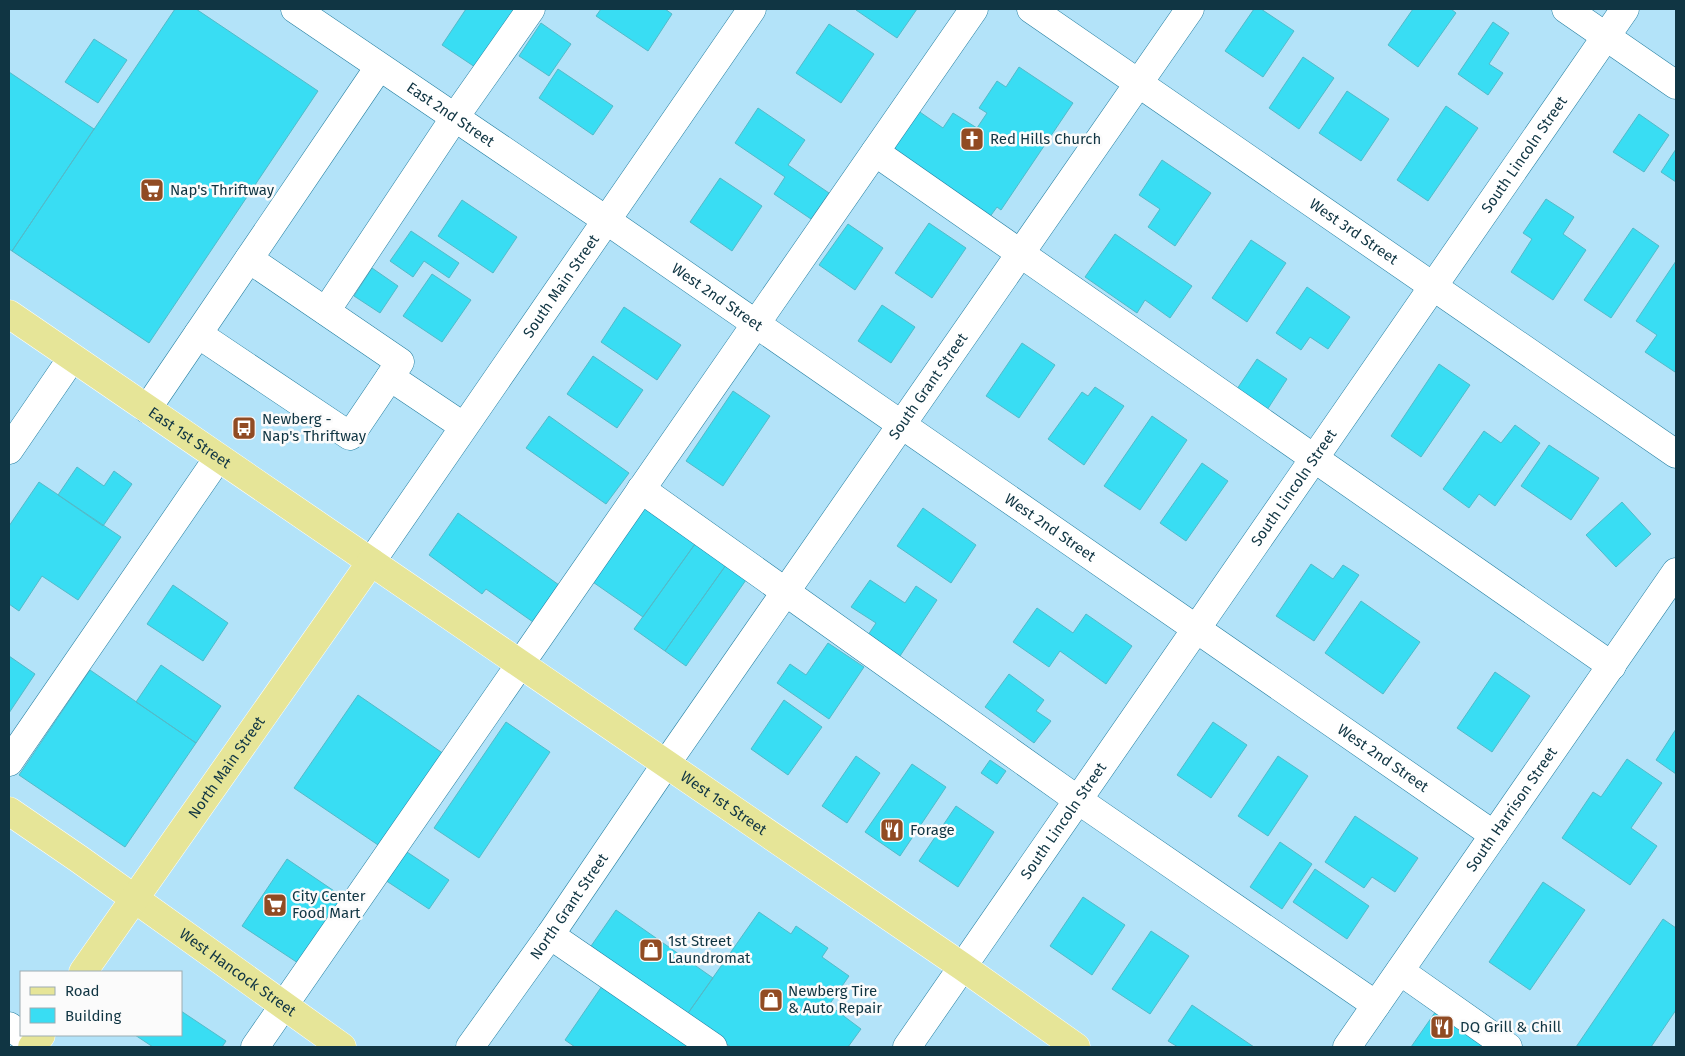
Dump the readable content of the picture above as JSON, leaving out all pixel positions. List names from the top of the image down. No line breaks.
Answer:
{"streets":{"main road":["East 1st Street","North Main Street","West 1st Street","West Hancock Street"],"street":["East 2nd Street","South Lincoln Street","West 3rd Street","South Main Street","West 2nd Street","South Grant Street","South Harrison Street","North Grant Street"]},"crossings":[["East 2nd Street","South Main Street"],["East 2nd Street","West 2nd Street"],["South Lincoln Street","West 3rd Street"],["South Lincoln Street","West 2nd Street"],["South Lincoln Street","West 1st Street"],["West 3rd Street","South Grant Street"],["South Main Street","West 2nd Street"],["South Main Street","East 1st Street"],["South Main Street","North Main Street"],["South Main Street","West 1st Street"],["West 2nd Street","South Grant Street"],["West 2nd Street","South Harrison Street"],["South Grant Street","West 1st Street"],["South Grant Street","North Grant Street"],["East 1st Street","North Main Street"],["East 1st Street","West 1st Street"],["North Main Street","West 1st Street"],["North Main Street","West Hancock Street"],["West 1st Street","North Grant Street"]],"places":{"church":["Red Hills Church"],"supermarket":["Nap's Thriftway","City Center Food Mart"],"bus stop":["Newberg - Nap's Thriftway"],"restaurant":["Forage","DQ Grill & Chill"],"shop":["1st Street Laundromat","Newberg Tire & Auto Repair"]},"legend":["Road","Building"]}
